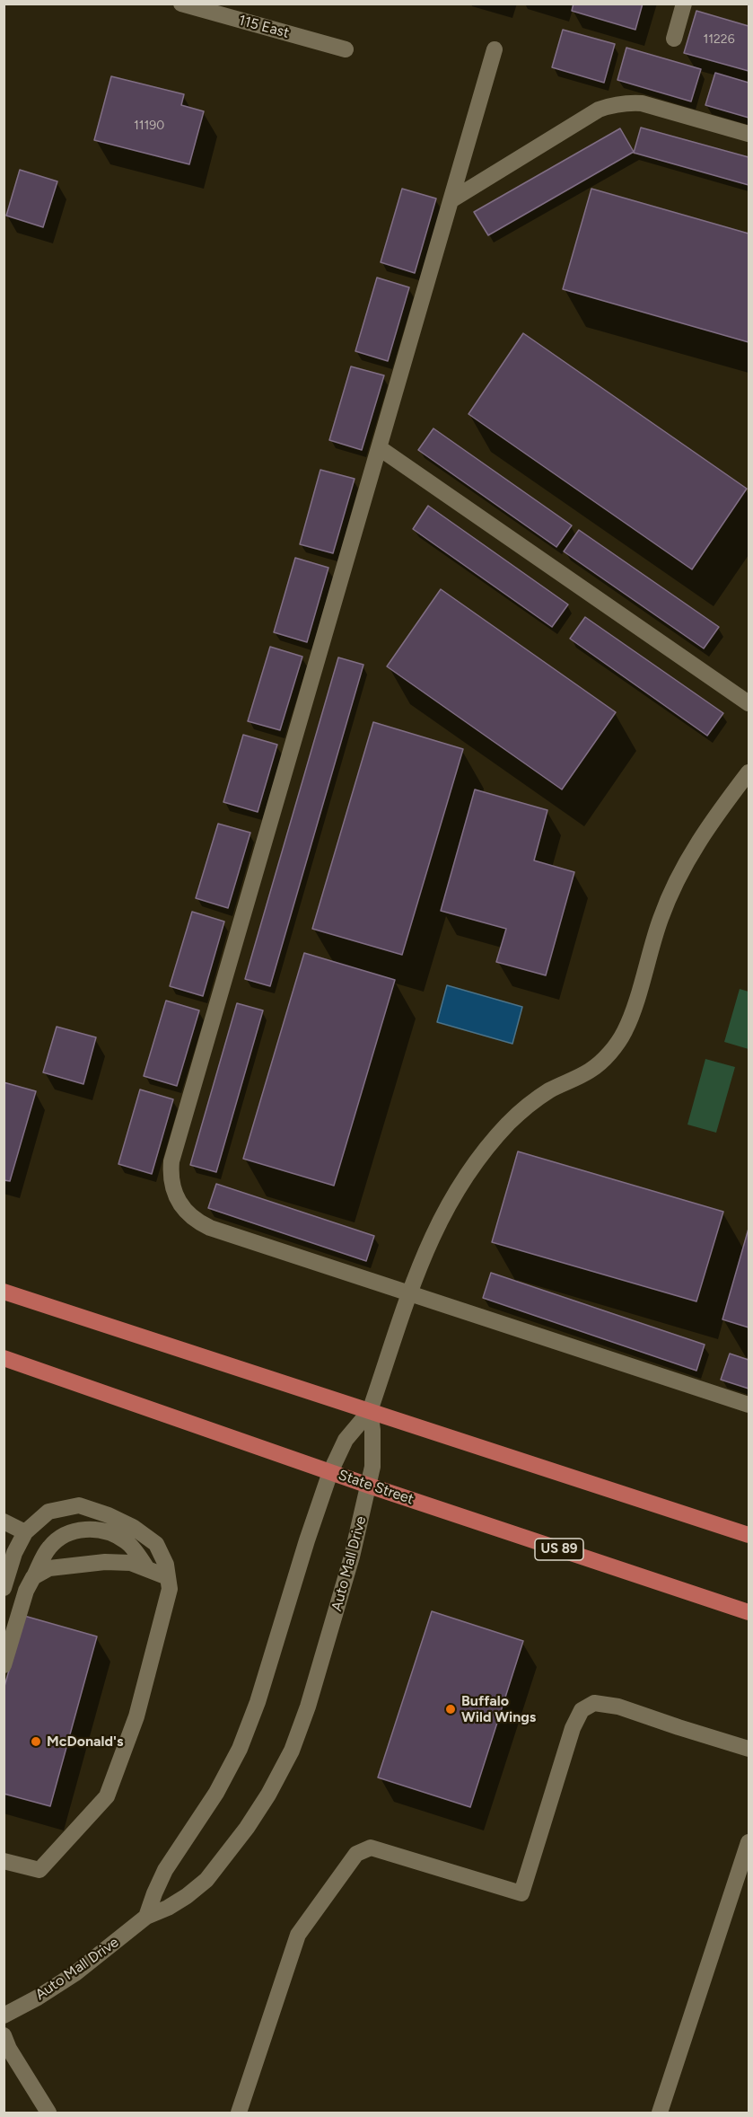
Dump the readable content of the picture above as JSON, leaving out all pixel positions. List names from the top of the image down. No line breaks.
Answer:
{"streets":{"main road":["State Street","US 89"],"street":["115 East","Auto Mall Drive"]},"crossings":[["State Street","Auto Mall Drive"]],"places":["Buffalo Wild Wings","McDonald's"],"house_numbers":["11226","11190"]}
